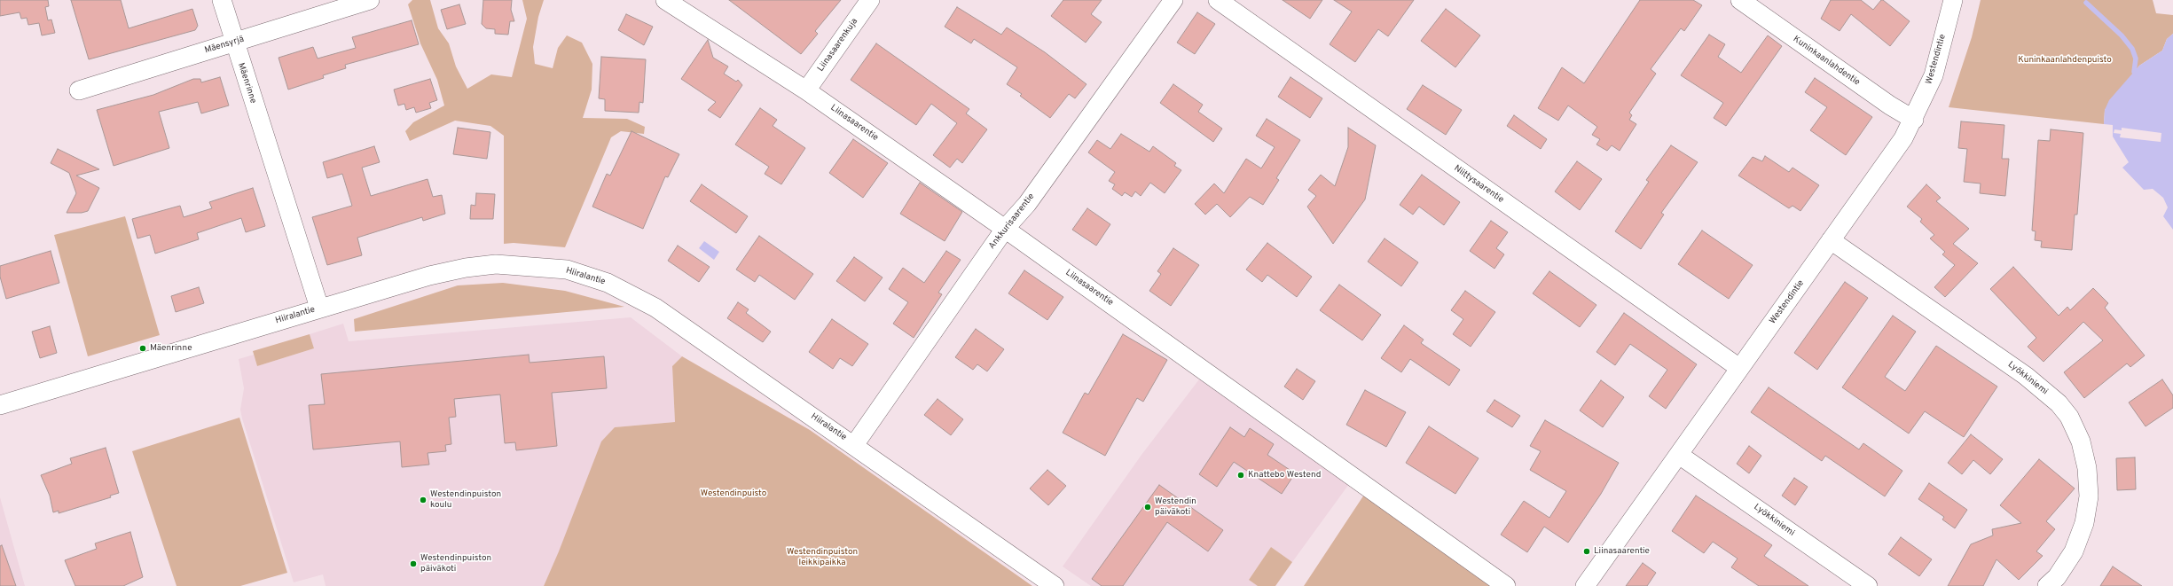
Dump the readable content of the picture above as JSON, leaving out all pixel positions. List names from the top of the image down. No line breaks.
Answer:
{"streets":{"street":["Mäensyrjä","Liinasaarenkuja","Westendintie","Kuninkaanlahdentie","Mäenrinne","Liinasaarentie","Niittysaarentie","Ankkurisaarentie","Hiiralantie","Lyökkiniemi"]},"crossings":[["Mäensyrjä","Mäenrinne"],["Liinasaarenkuja","Liinasaarentie"],["Westendintie","Kuninkaanlahdentie"],["Westendintie","Niittysaarentie"],["Westendintie","Lyökkiniemi"],["Mäenrinne","Hiiralantie"],["Liinasaarentie","Ankkurisaarentie"],["Ankkurisaarentie","Hiiralantie"]],"parks":["Kuninkaanlahdenpuisto","Westendinpuisto","Westendinpuiston leikkipaikka"],"places":["Mäenrinne","Knattebo Westend","Westendinpuiston koulu","Westendin päiväkoti","Liinasaarentie","Westendinpuiston päiväkoti"]}
